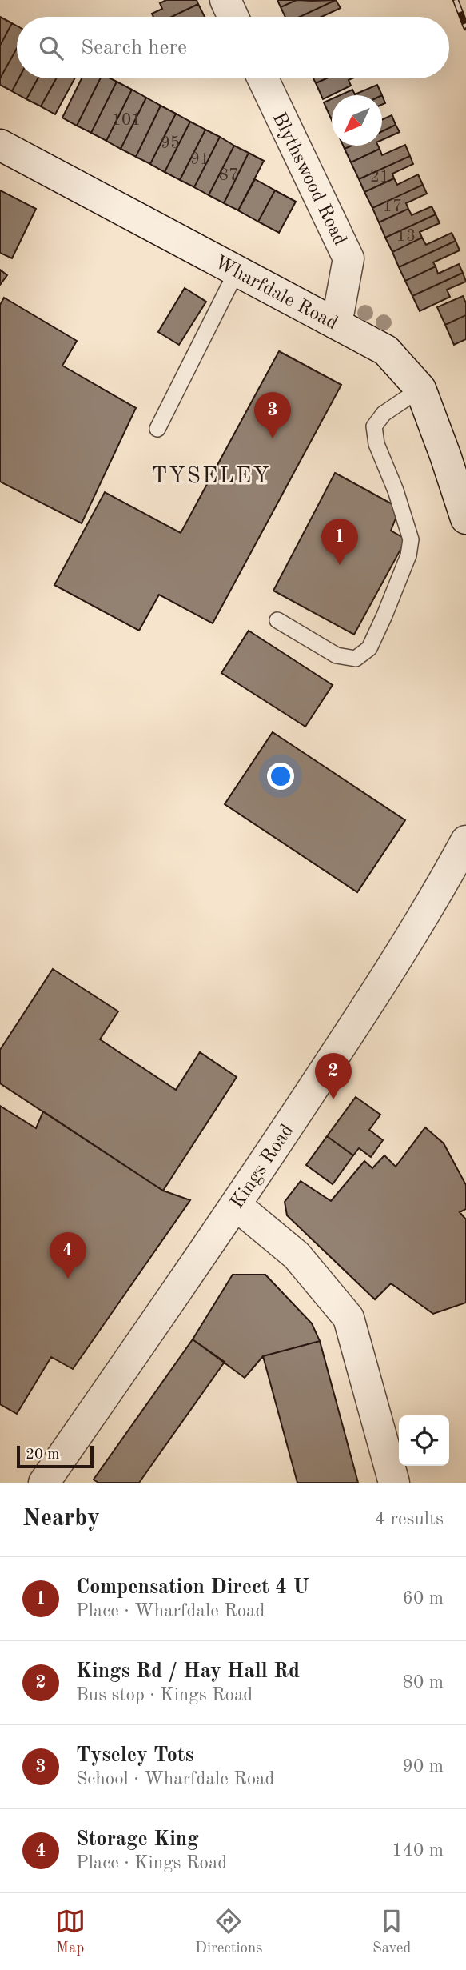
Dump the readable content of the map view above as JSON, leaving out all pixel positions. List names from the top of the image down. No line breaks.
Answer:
{"streets":{"street":["Blythswood Road","Wharfdale Road","Kings Road"]},"crossings":[["Blythswood Road","Wharfdale Road"]],"districts":["TYSELEY"],"house_numbers":["101","95","91","87","21","17","13"],"scale_bar":"20 m","north":"bottom left","page":{"search":"Search here","pins":["3","1","2","4"],"scale":"20 m","heading":["Nearby","4 results"],"list":[{"mark":"1","name":"Compensation Direct 4 U","note":"Place · Wharfdale Road","value":"60 m"},{"mark":"2","name":"Kings Rd / Hay Hall Rd","note":"Bus stop · Kings Road","value":"80 m"},{"mark":"3","name":"Tyseley Tots","note":"School · Wharfdale Road","value":"90 m"},{"mark":"4","name":"Storage King","note":"Place · Kings Road","value":"140 m"}],"nav":["Map","Directions","Saved"]}}
